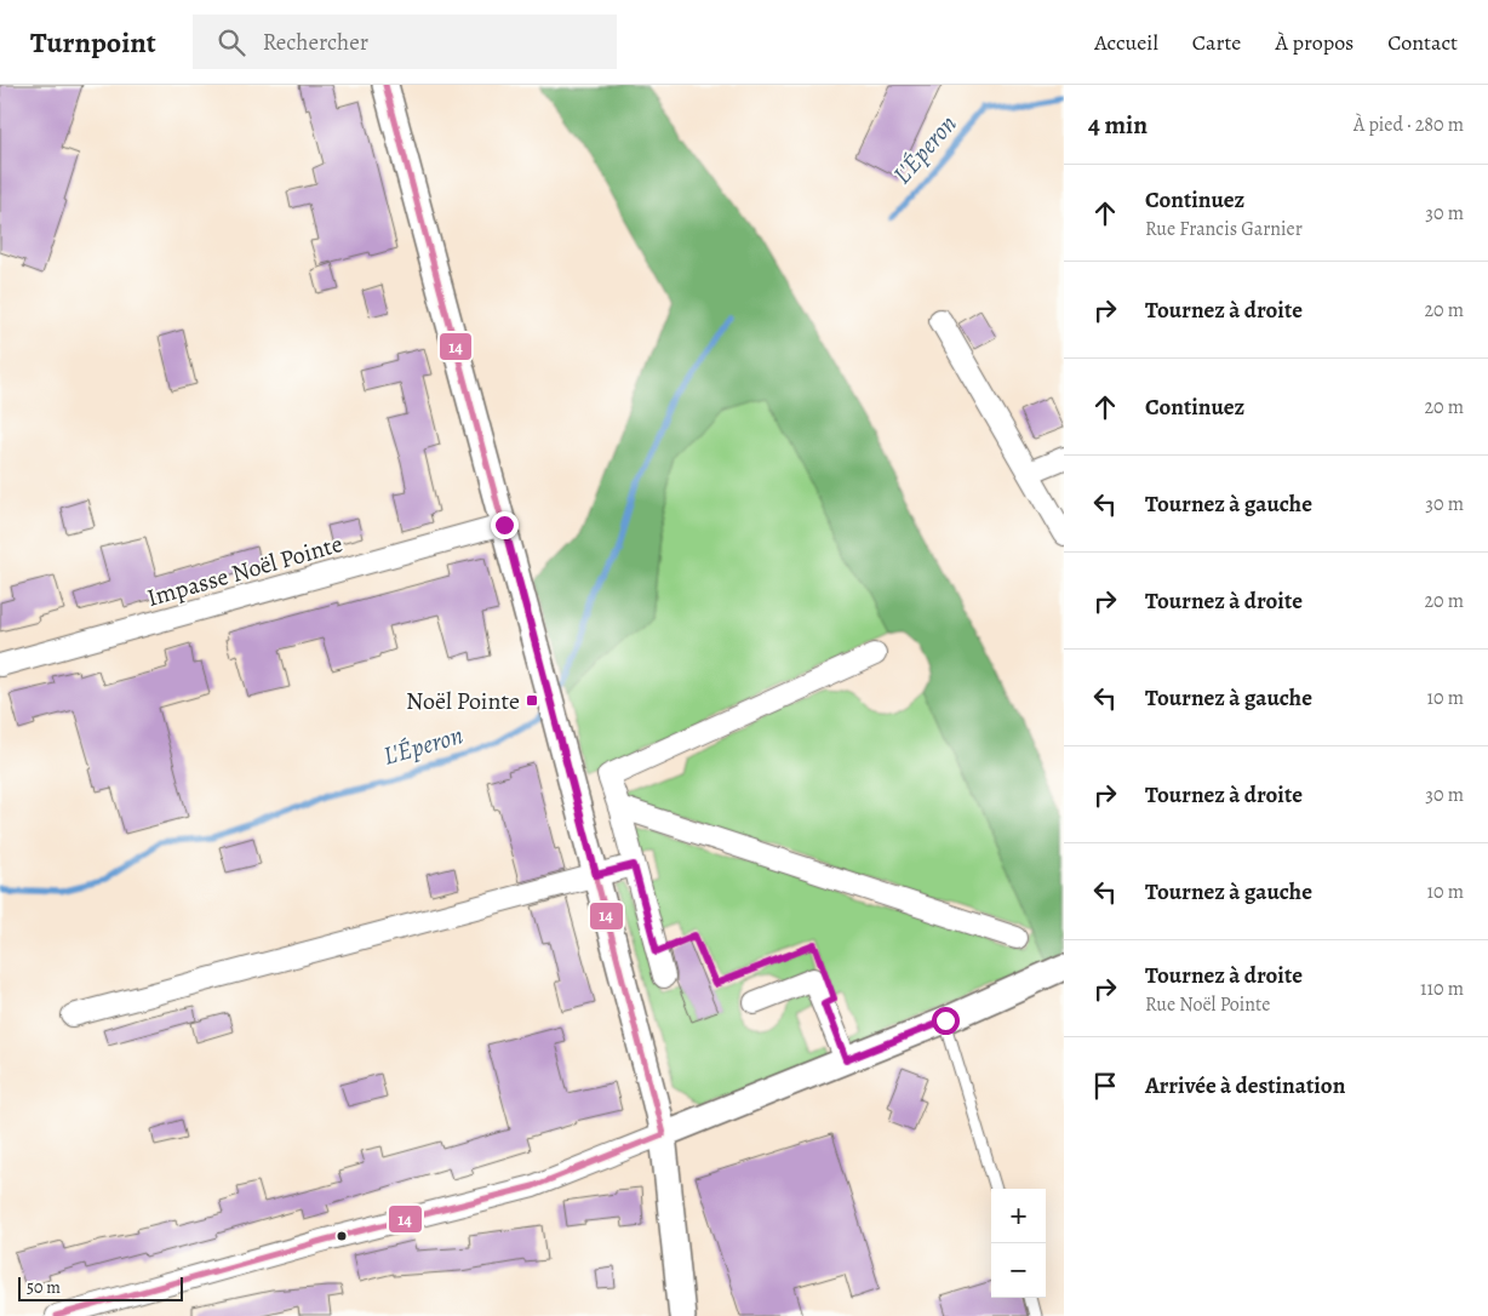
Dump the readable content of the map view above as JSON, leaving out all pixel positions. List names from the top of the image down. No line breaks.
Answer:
{"streets":{"street":["Impasse Noël Pointe"]},"water":["L'Éperon"],"places":{"transit":["Noël Pointe"]},"lines":["transit line 14"],"scale_bar":"50 m","page":{"header":"Turnpoint","search":"Rechercher","nav":["Accueil","Carte","À propos","Contact"],"heading":["4 min","À pied · 280 m"],"list":[["Continuez","Rue Francis Garnier","30 m"],["Tournez à droite","20 m"],["Continuez","20 m"],["Tournez à gauche","30 m"],["Tournez à droite","20 m"],["Tournez à gauche","10 m"],["Tournez à droite","30 m"],["Tournez à gauche","10 m"],["Tournez à droite","Rue Noël Pointe","110 m"],"Arrivée à destination"],"map_buttons":["+","−"],"scale":"50 m"}}
